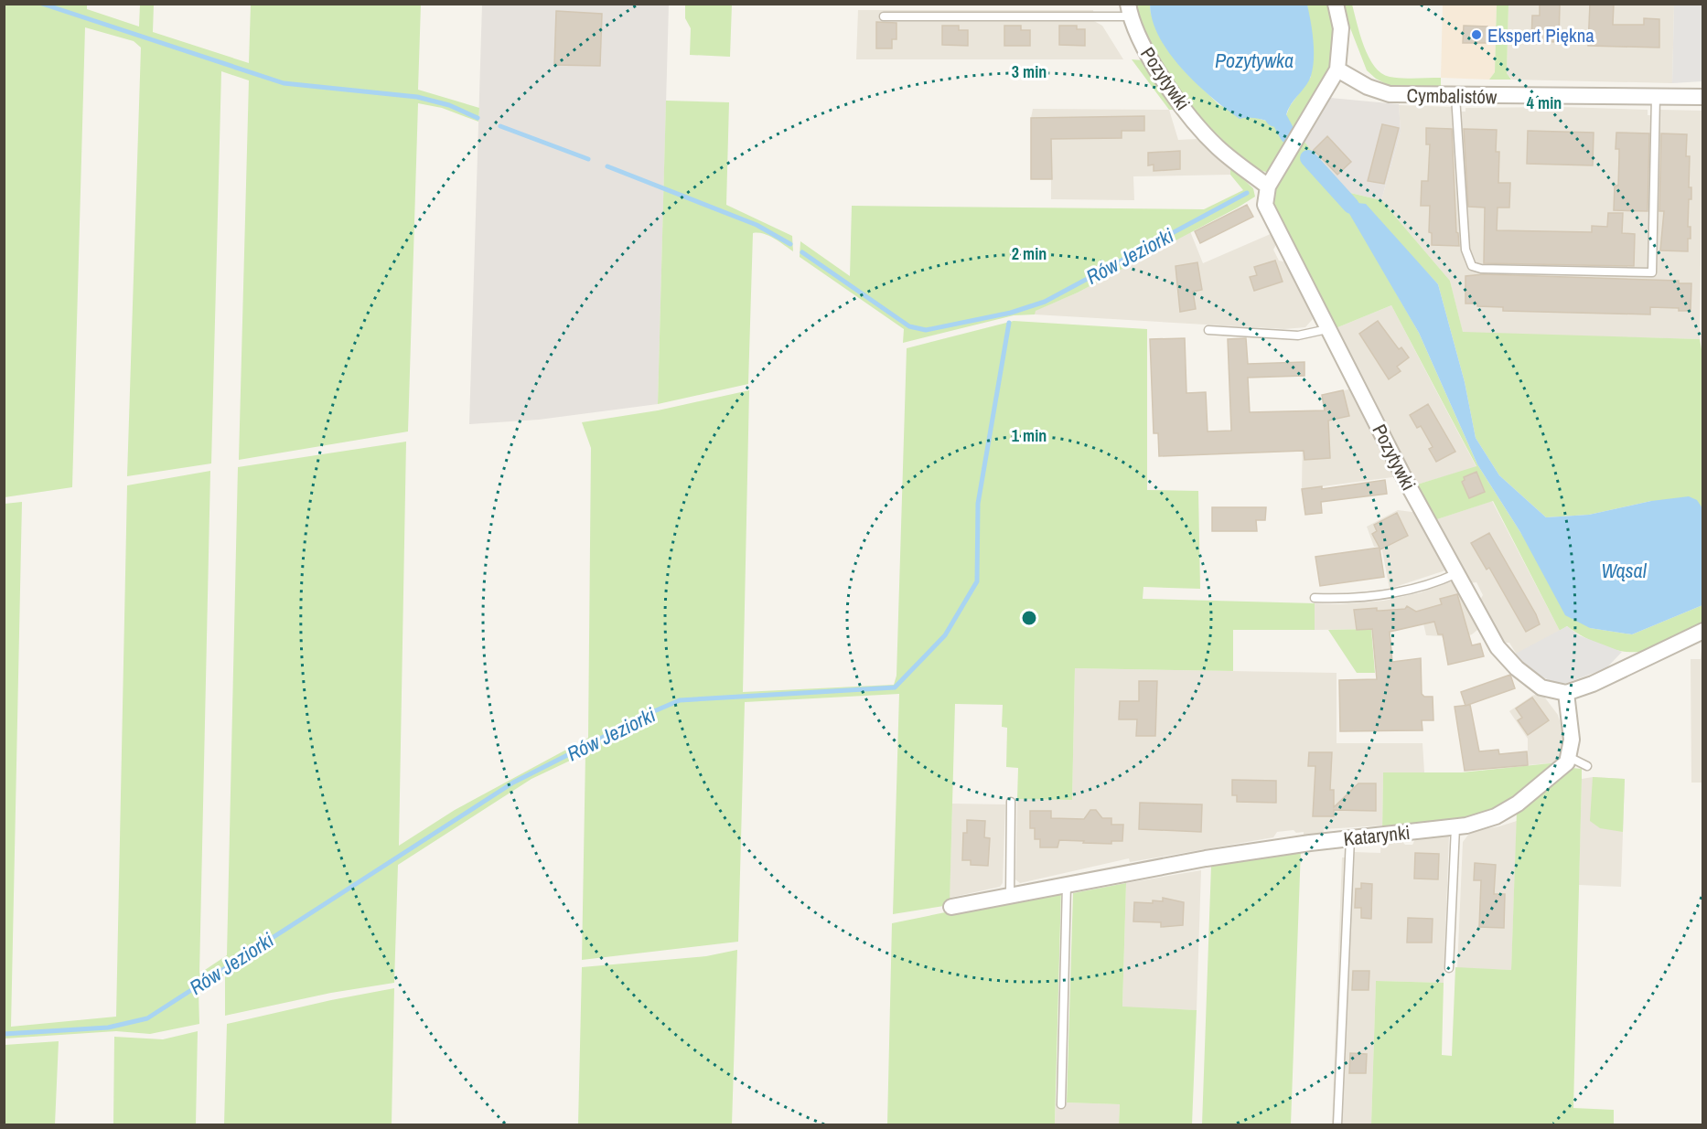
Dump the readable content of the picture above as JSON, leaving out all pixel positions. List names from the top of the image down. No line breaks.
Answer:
{"streets":{"street":["Pozytywki","Cymbalistów","Katarynki"]},"water":["Pozytywka","Rów Jeziorki","Wąsal"],"places":["Ekspert Piękna"],"rings":["3 min","4 min","2 min","1 min"]}
